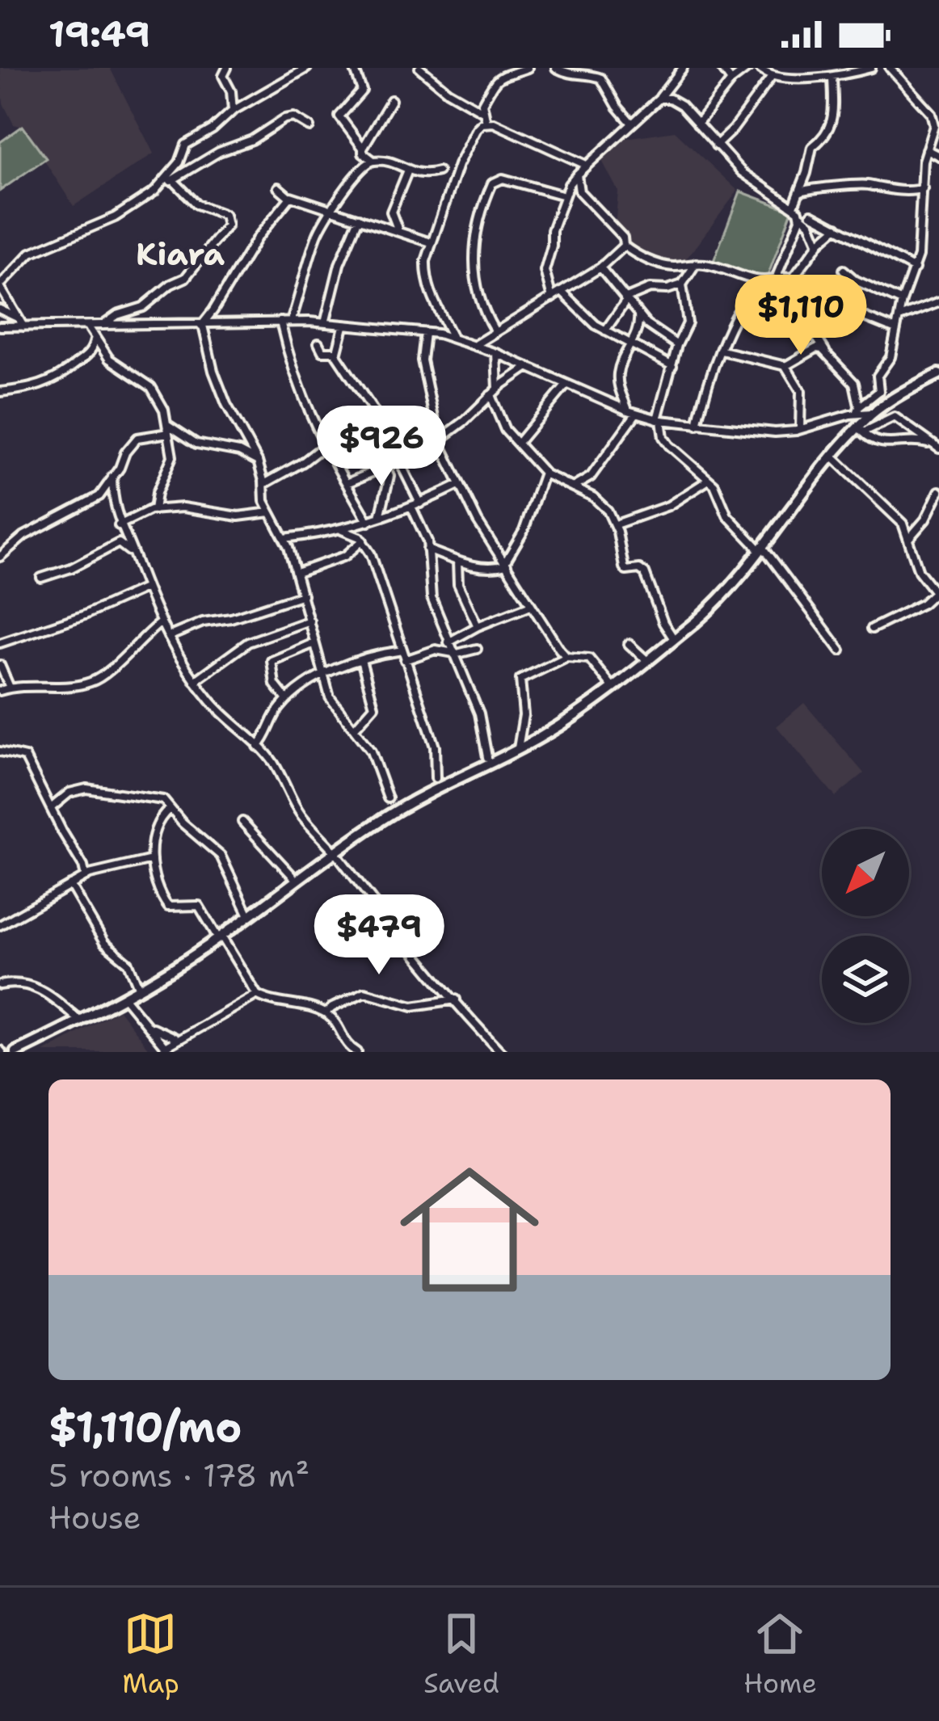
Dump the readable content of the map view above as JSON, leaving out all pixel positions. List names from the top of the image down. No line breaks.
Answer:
{"districts":["Kiara"],"north":"bottom left","page":{"status":"19:49","price":["$1,110","$926","$479"],"list":[{"name":"$1,110/mo","note":"5 rooms · 178 m² · House"}],"tabs":["Map","Saved","Home"]}}
